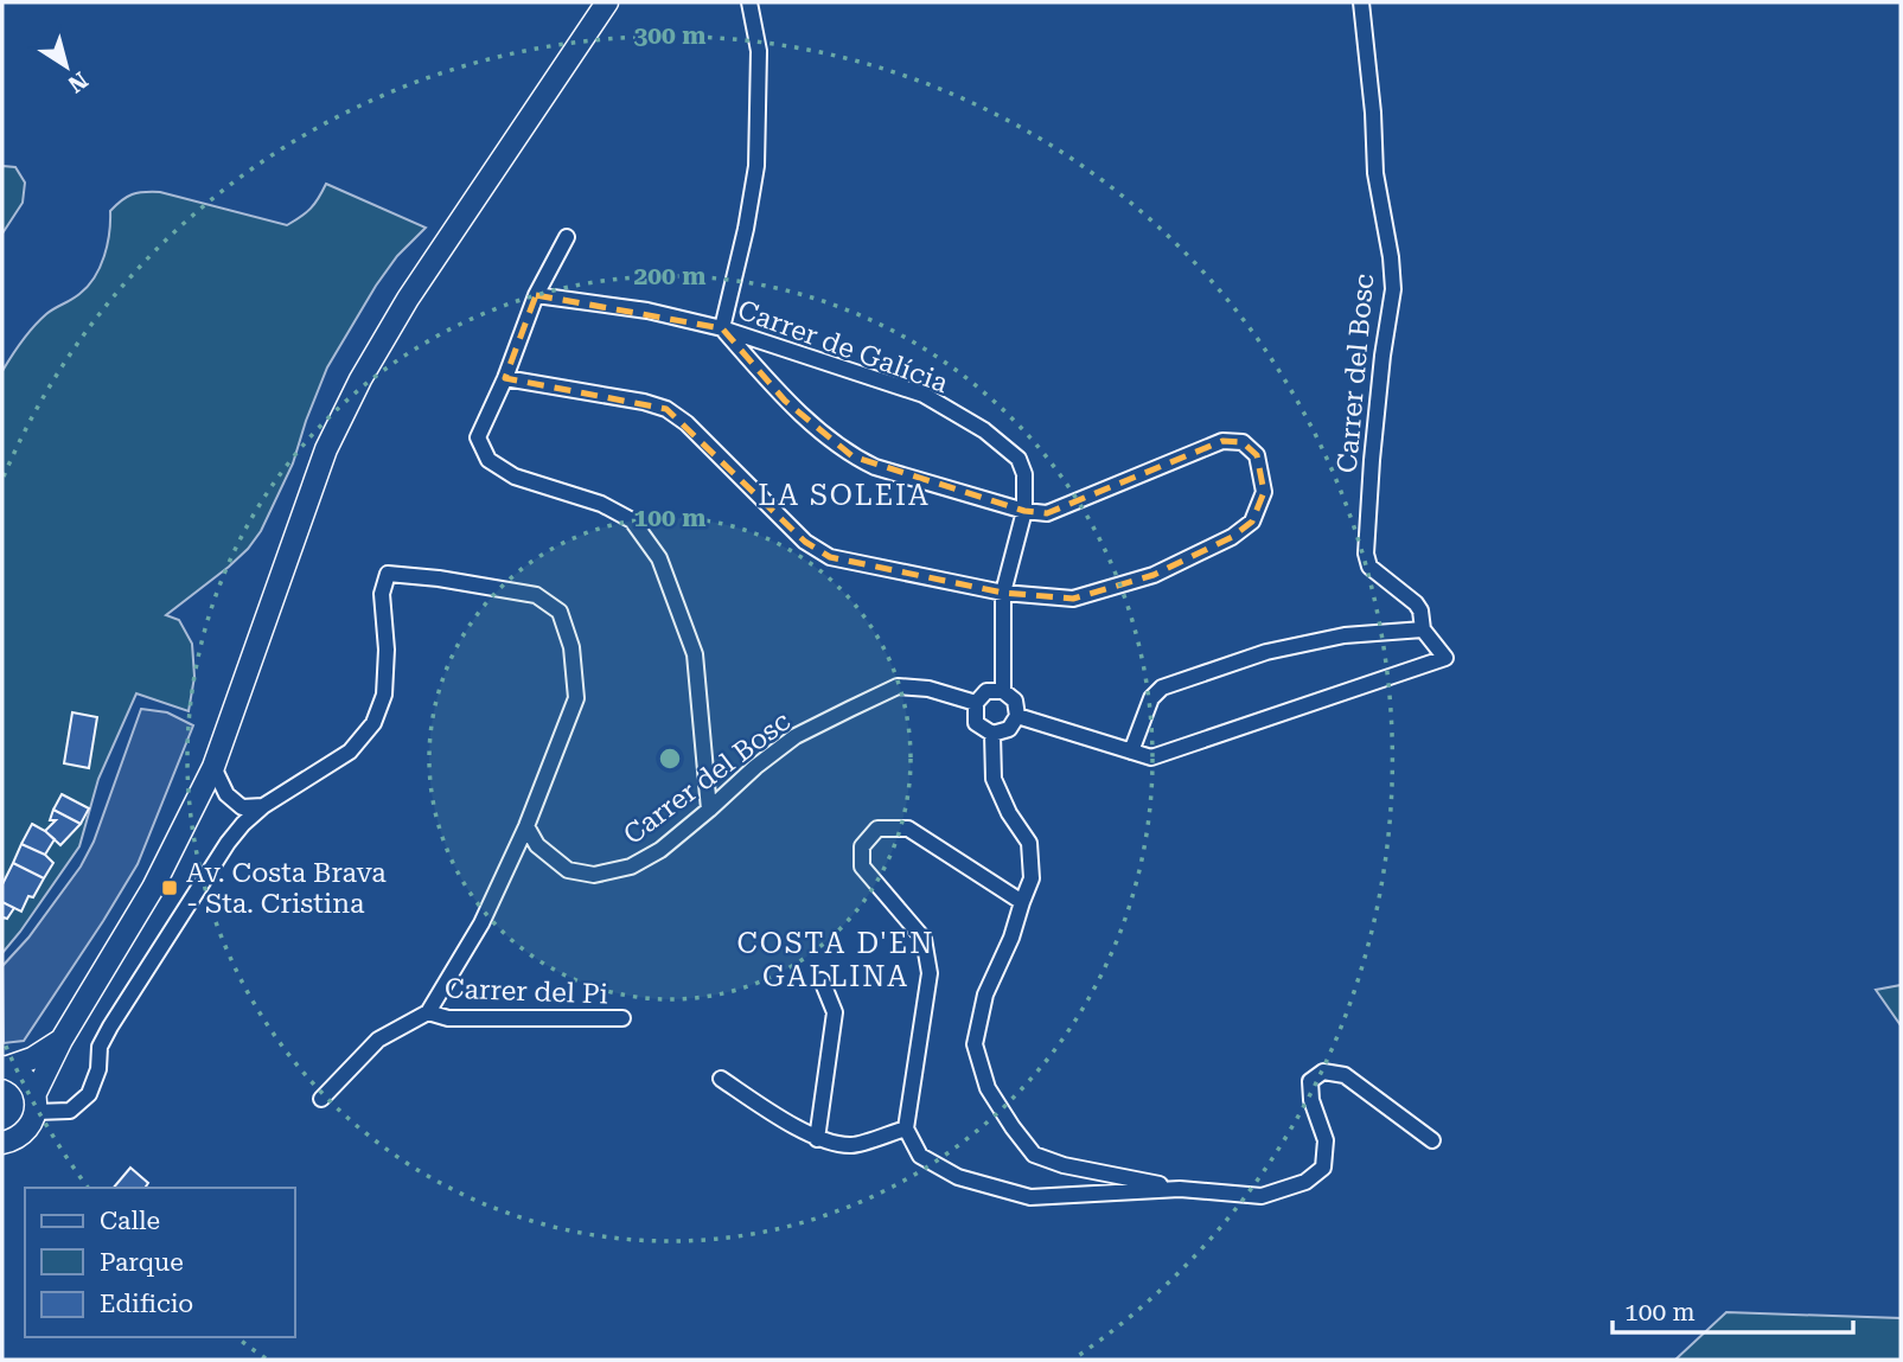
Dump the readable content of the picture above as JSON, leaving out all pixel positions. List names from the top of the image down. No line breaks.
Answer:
{"streets":{"street":["Carrer de Galícia","Carrer del Bosc","Carrer del Pi"]},"crossings":[["Carrer de Galícia","Carrer del Bosc"]],"districts":["LA SOLEIA","COSTA D'EN GALLINA"],"places":{"transit":["Av. Costa Brava - Sta. Cristina"]},"legend":["Calle","Parque","Edificio"],"scale_bar":"100 m","north":"bottom right","rings":["300 m","200 m","100 m"]}
